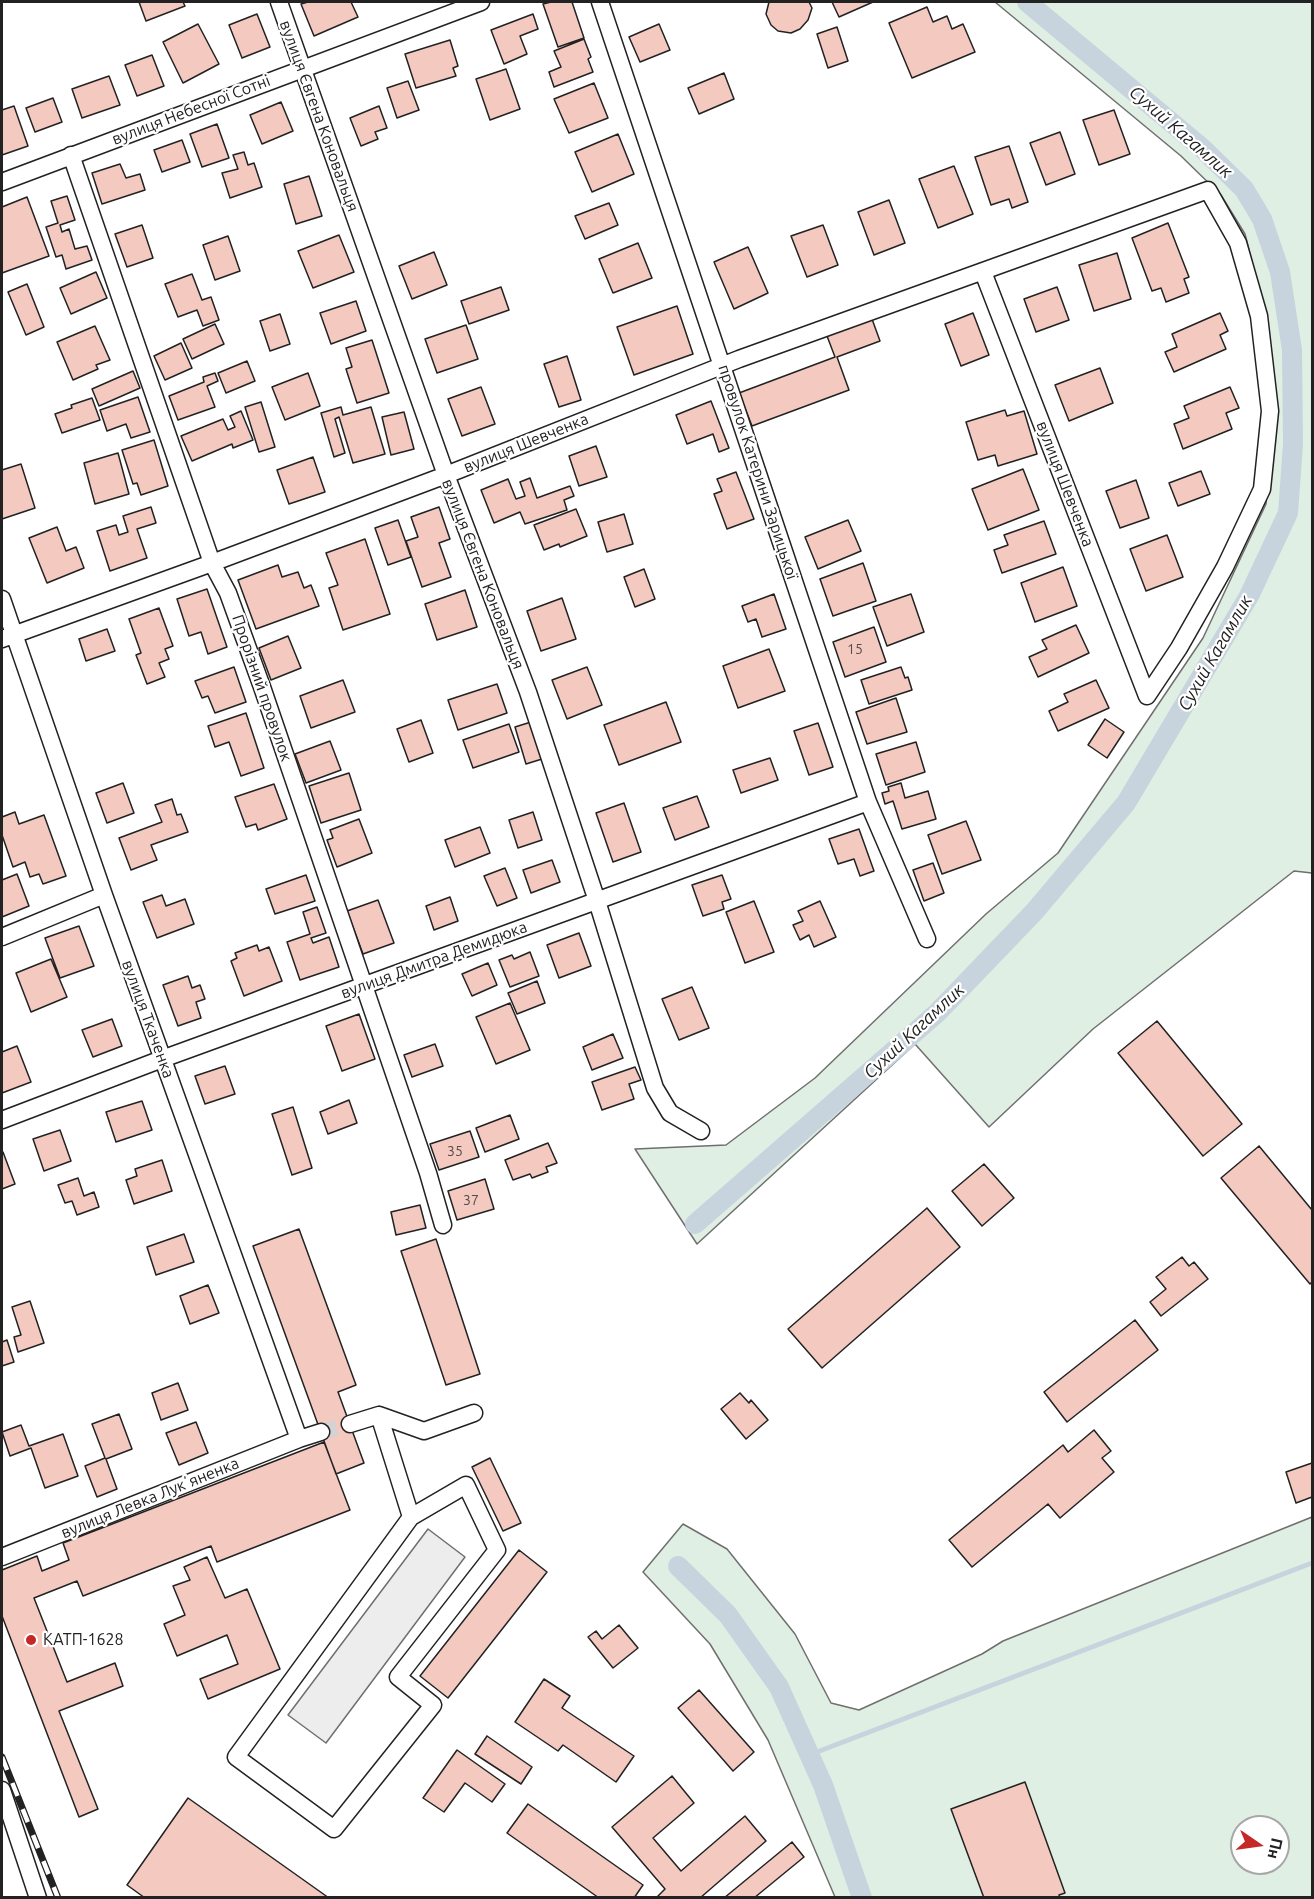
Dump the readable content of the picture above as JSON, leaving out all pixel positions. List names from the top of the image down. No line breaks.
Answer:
{"streets":{"street":["вулиця Небесної Сотні","вулиця Євгена Коновальця","вулиця Шевченка","провулок Катерини Зарицької","Прорізний провулок","вулиця Дмитра Демидюка","вулиця Ткаченка","вулиця Левка Лукʼяненка"]},"crossings":[["вулиця Небесної Сотні","вулиця Євгена Коновальця"],["вулиця Небесної Сотні","Прорізний провулок"],["вулиця Євгена Коновальця","вулиця Шевченка"],["вулиця Євгена Коновальця","вулиця Дмитра Демидюка"],["вулиця Шевченка","провулок Катерини Зарицької"],["вулиця Шевченка","Прорізний провулок"],["вулиця Шевченка","вулиця Ткаченка"],["провулок Катерини Зарицької","вулиця Дмитра Демидюка"],["Прорізний провулок","вулиця Дмитра Демидюка"],["вулиця Дмитра Демидюка","вулиця Ткаченка"],["вулиця Ткаченка","вулиця Левка Лукʼяненка"]],"water":["Сухий Кагамлик"],"places":["КАТП-1628"],"house_numbers":["15","35","37"],"north":"right"}
